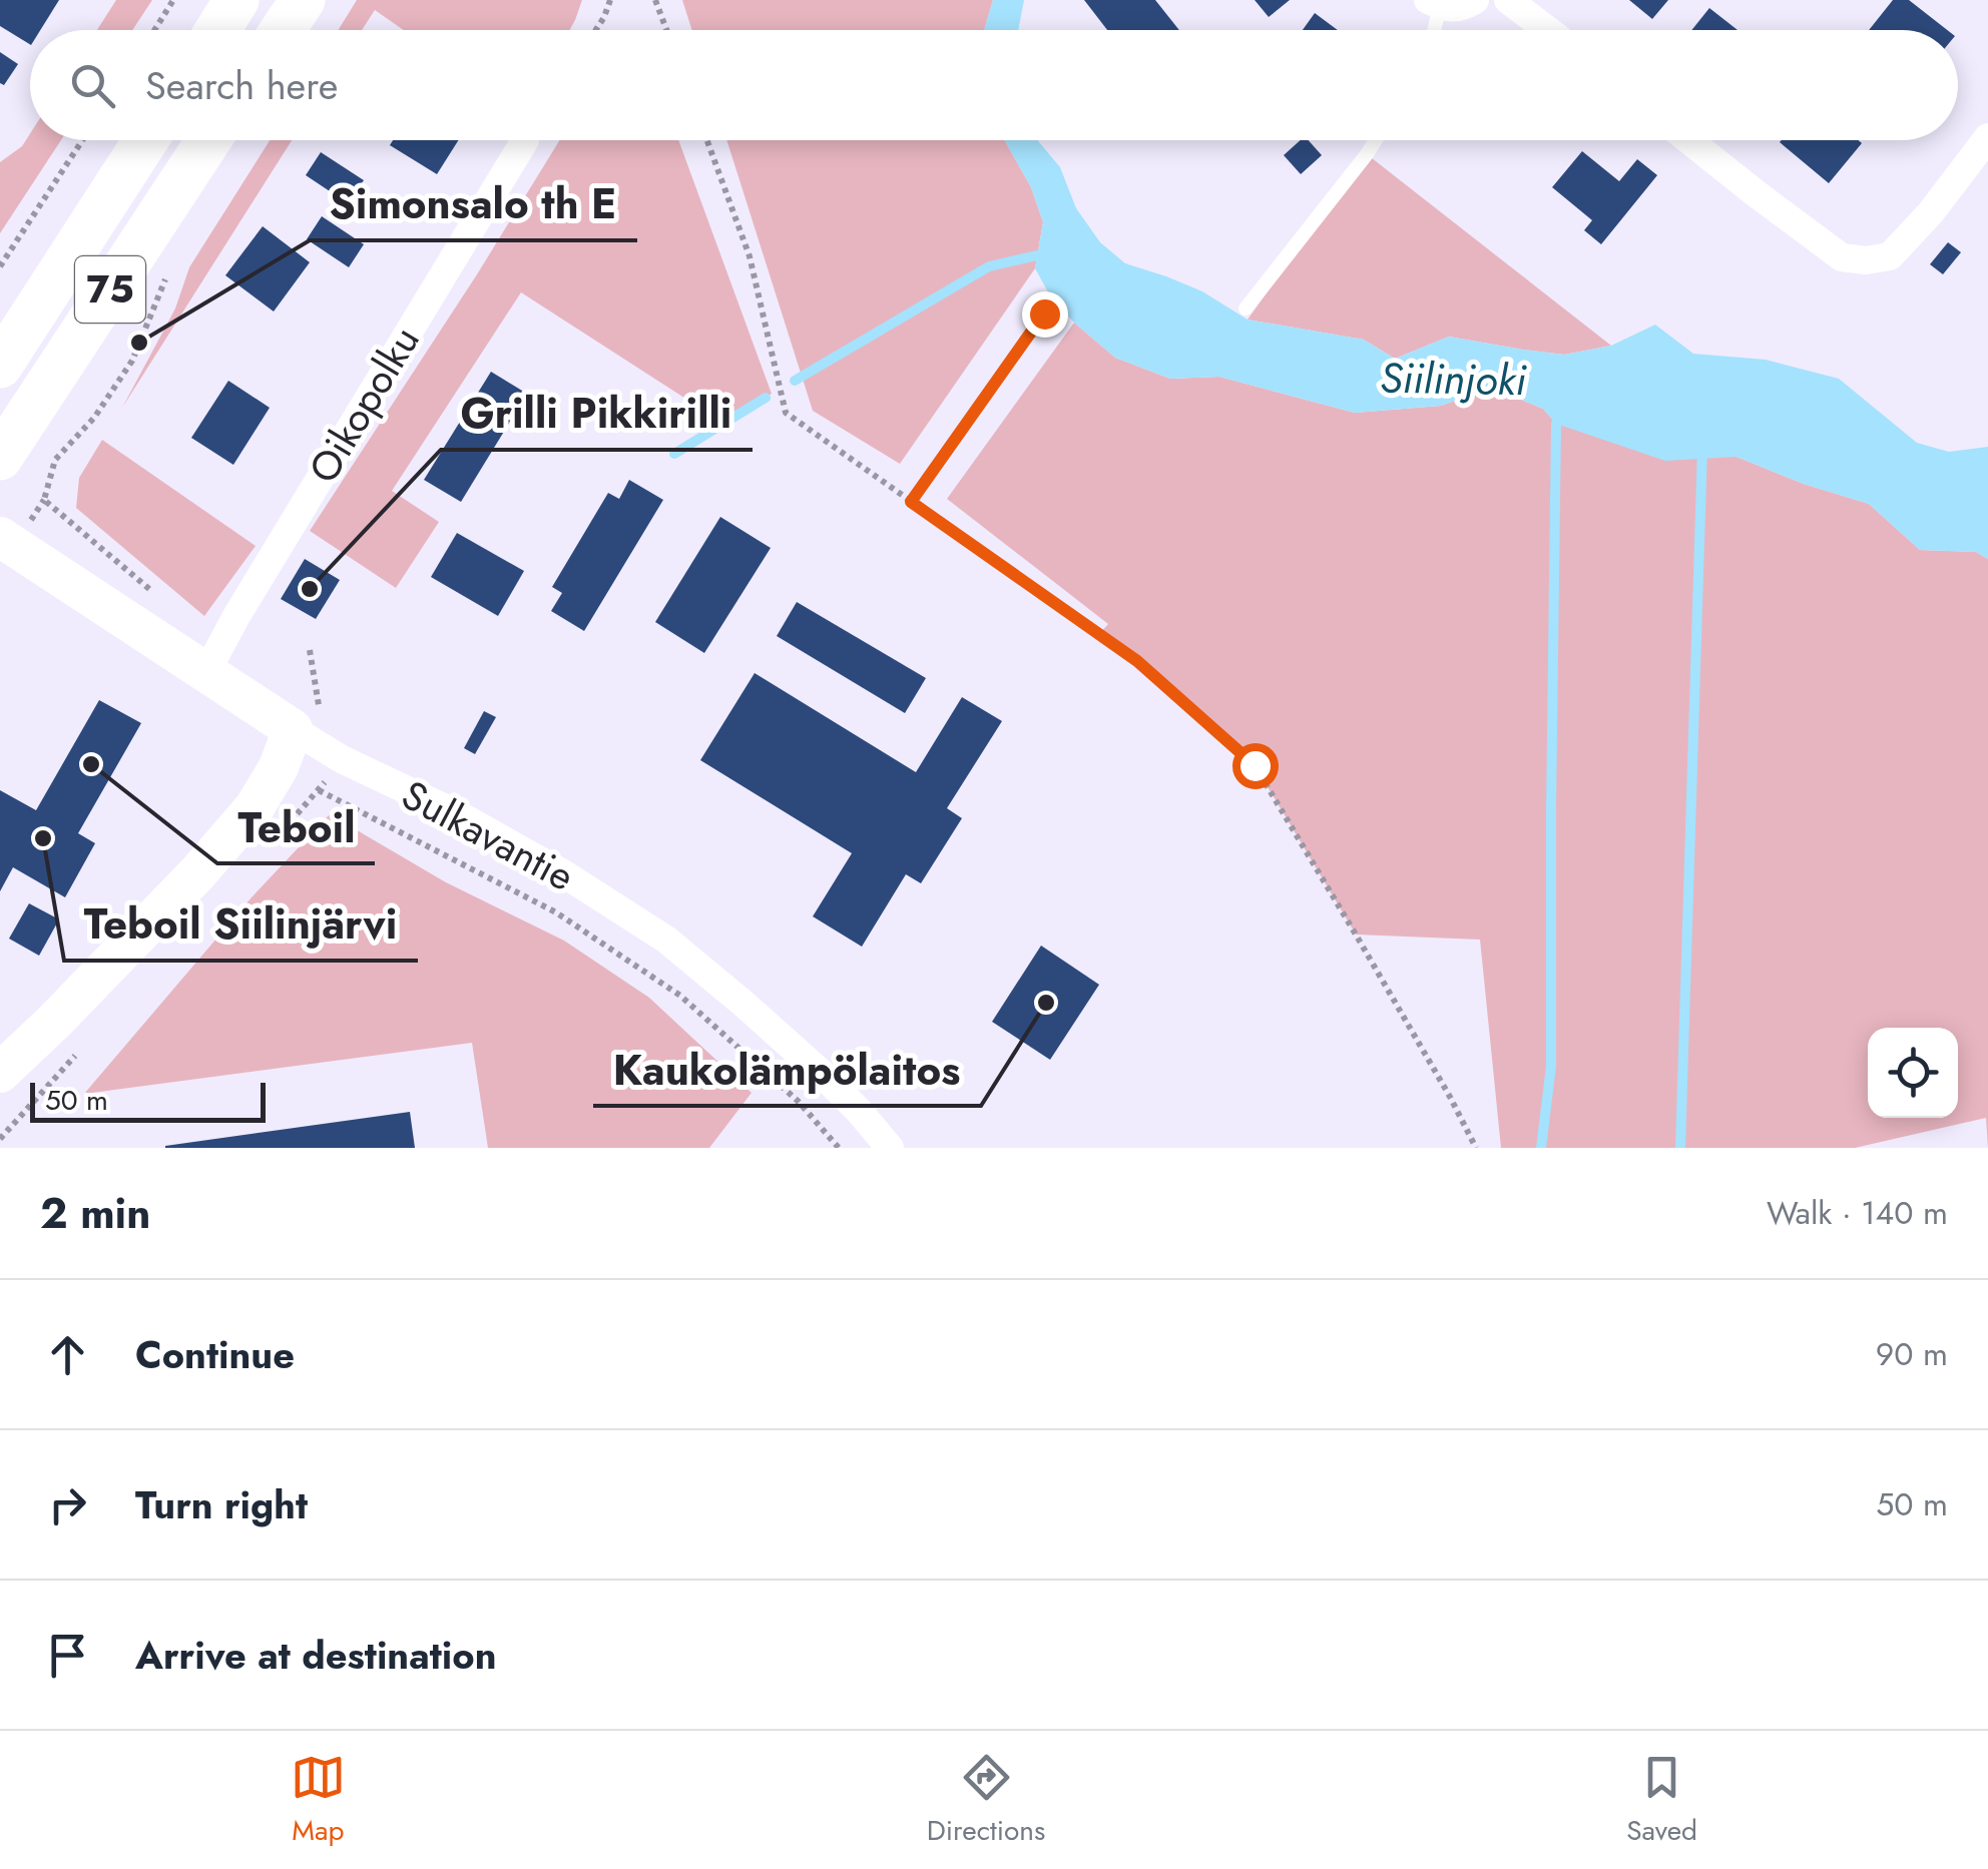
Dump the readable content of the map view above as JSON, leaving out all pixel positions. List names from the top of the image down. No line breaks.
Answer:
{"streets":{"main road":["75"],"street":["Oikopolku","Sulkavantie"]},"crossings":[["Oikopolku","Sulkavantie"]],"water":["Siilinjoki"],"places":["Simonsalo th E","Grilli Pikkirilli","Teboil","Teboil Siilinjärvi","Kaukolämpölaitos"],"scale_bar":"50 m","page":{"search":"Search here","scale":"50 m","heading":["2 min","Walk · 140 m"],"list":[["Continue","90 m"],["Turn right","50 m"],"Arrive at destination"],"nav":["Map","Directions","Saved"]}}
